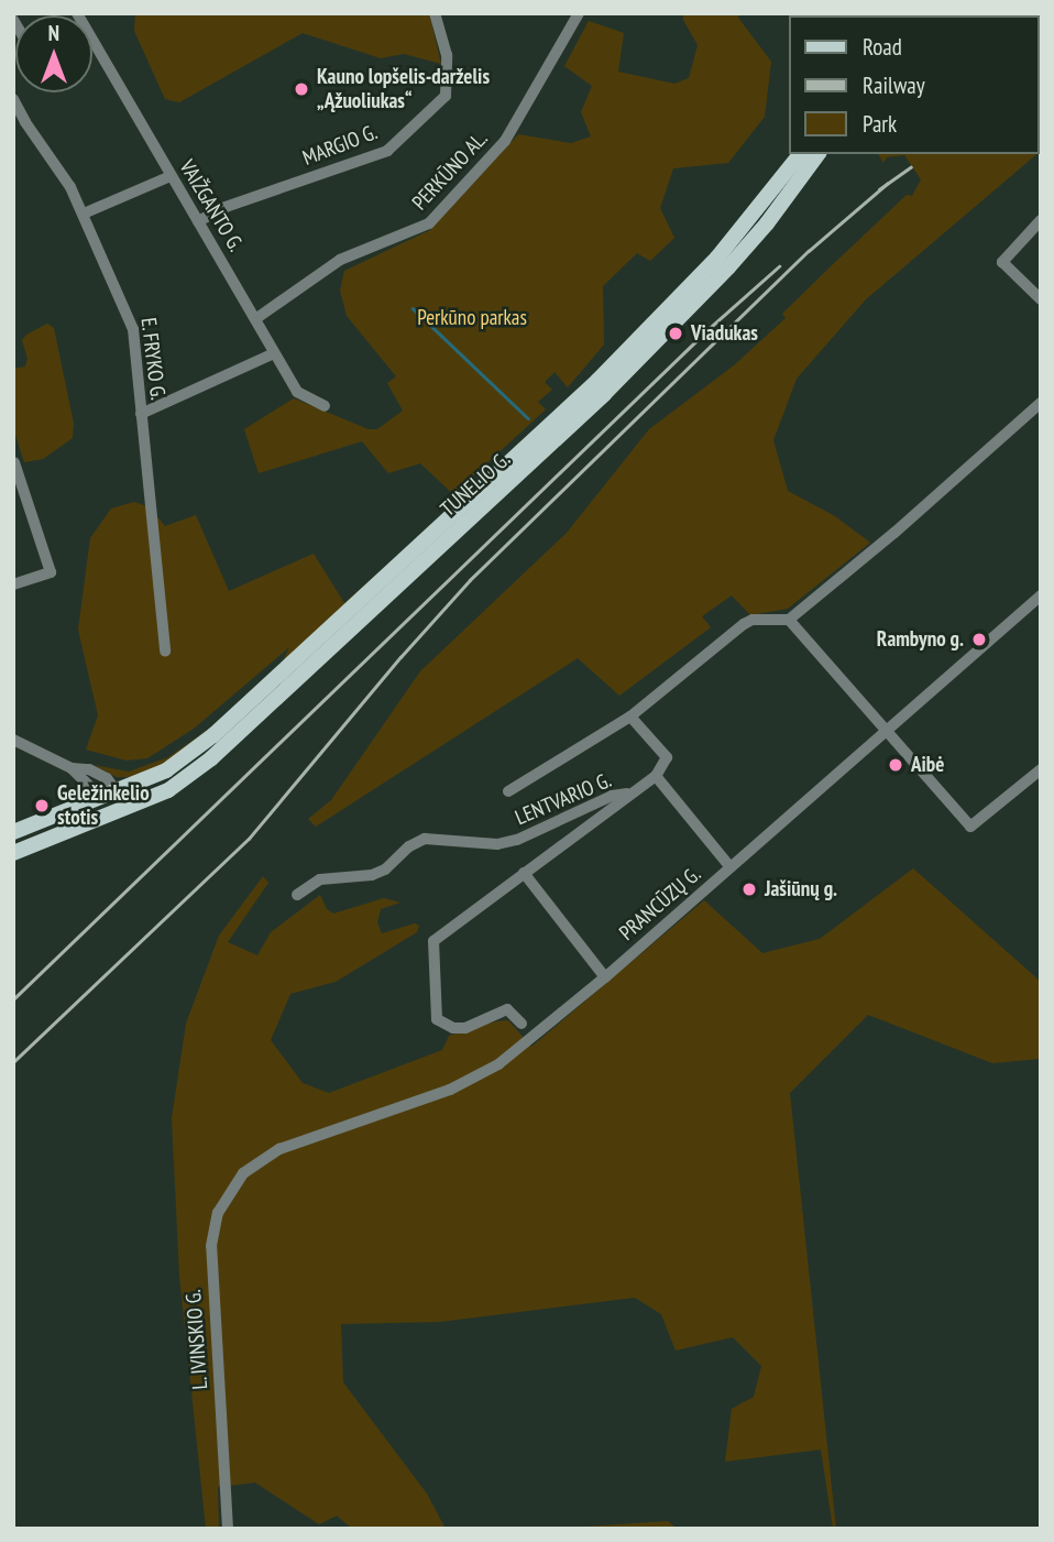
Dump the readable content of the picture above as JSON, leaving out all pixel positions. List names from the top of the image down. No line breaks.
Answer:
{"streets":{"main road":["TUNELIO G."],"street":["MARGIO G.","PERKŪNO AL.","VAIŽGANTO G.","E. FRYKO G.","LENTVARIO G.","PRANCŪZŲ G.","L. IVINSKIO G."]},"crossings":[["MARGIO G.","VAIŽGANTO G."],["PERKŪNO AL.","VAIŽGANTO G."],["PRANCŪZŲ G.","L. IVINSKIO G."]],"parks":["Perkūno parkas"],"places":["Kauno lopšelis-darželis „Ąžuoliukas“","Viadukas","Rambyno g.","Aibė","Geležinkelio stotis","Jašiūnų g."],"legend":["Road","Railway","Park"],"north":"top"}
